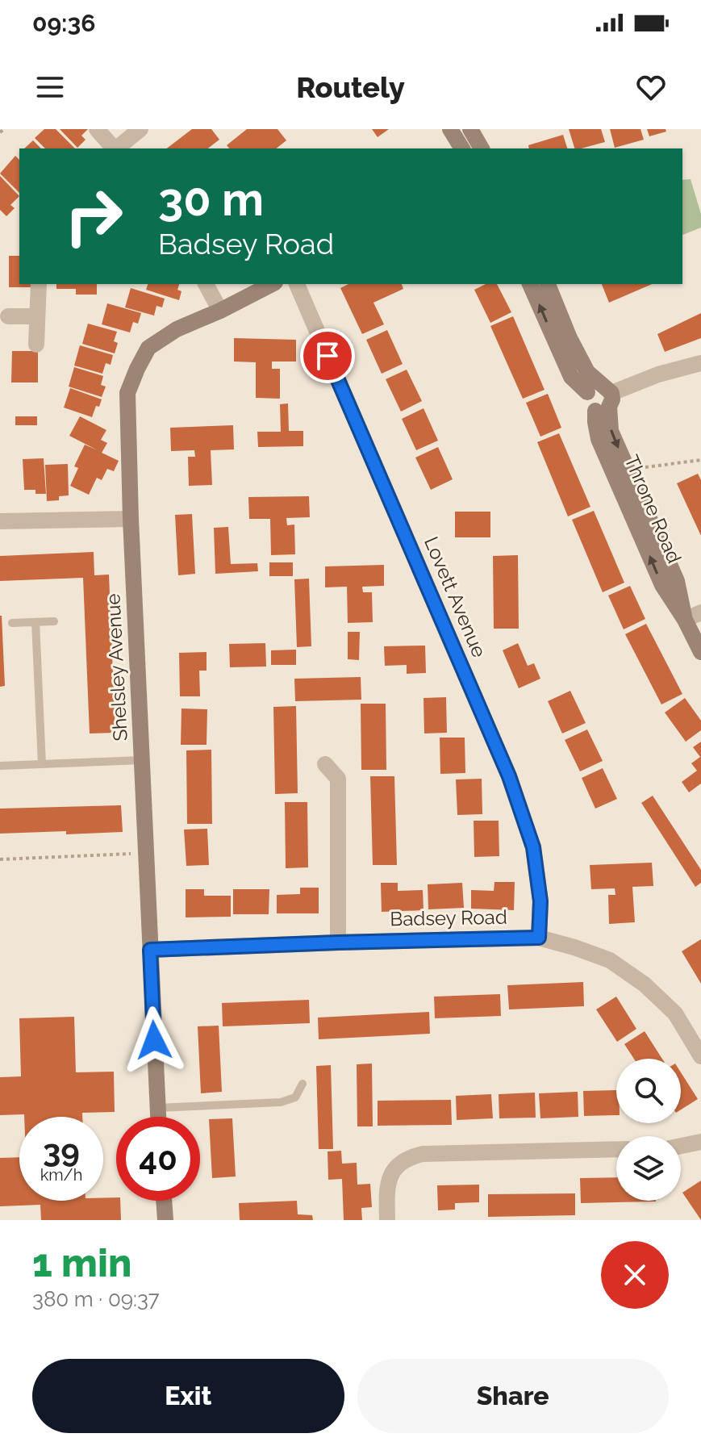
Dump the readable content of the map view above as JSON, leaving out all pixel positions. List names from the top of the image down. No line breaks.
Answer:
{"streets":{"street":["Throne Road","Lovett Avenue","Shelsley Avenue","Badsey Road"]},"crossings":[["Lovett Avenue","Badsey Road"],["Shelsley Avenue","Badsey Road"]],"page":{"status":"09:36","header":"Routely","turn":["30 m","Badsey Road"],"speed":"39 km/h","limit":"40","heading":["1 min","380 m · 09:37"],"buttons":["Exit","Share"]}}
